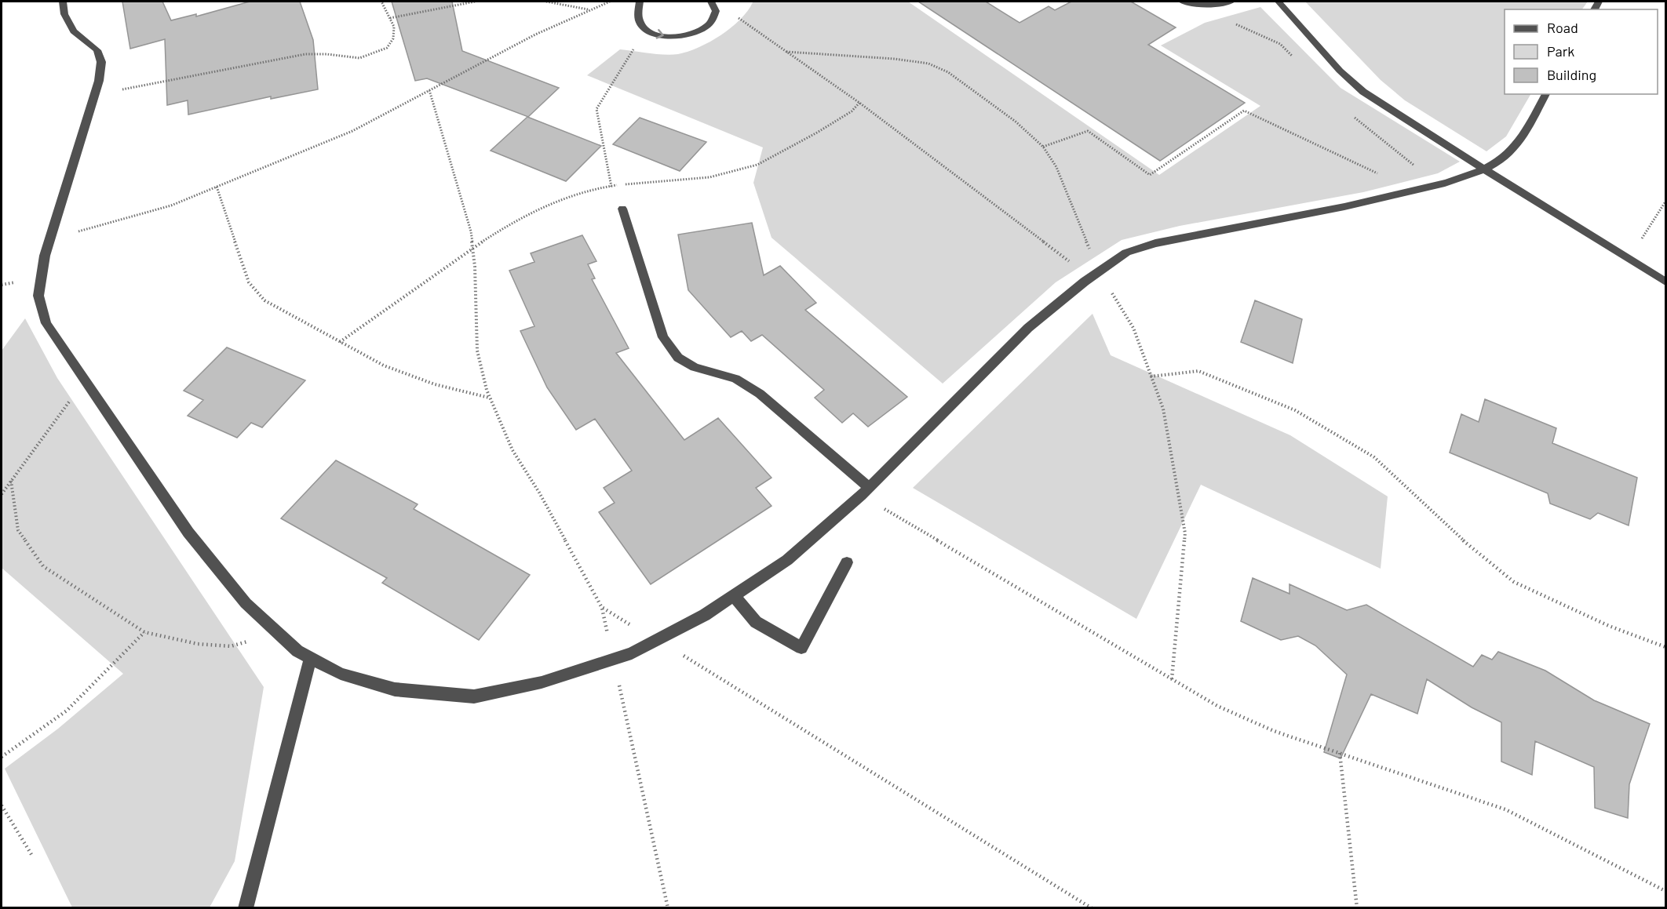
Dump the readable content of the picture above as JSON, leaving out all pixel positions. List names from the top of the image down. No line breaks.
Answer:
{"legend":["Road","Park","Building"]}
